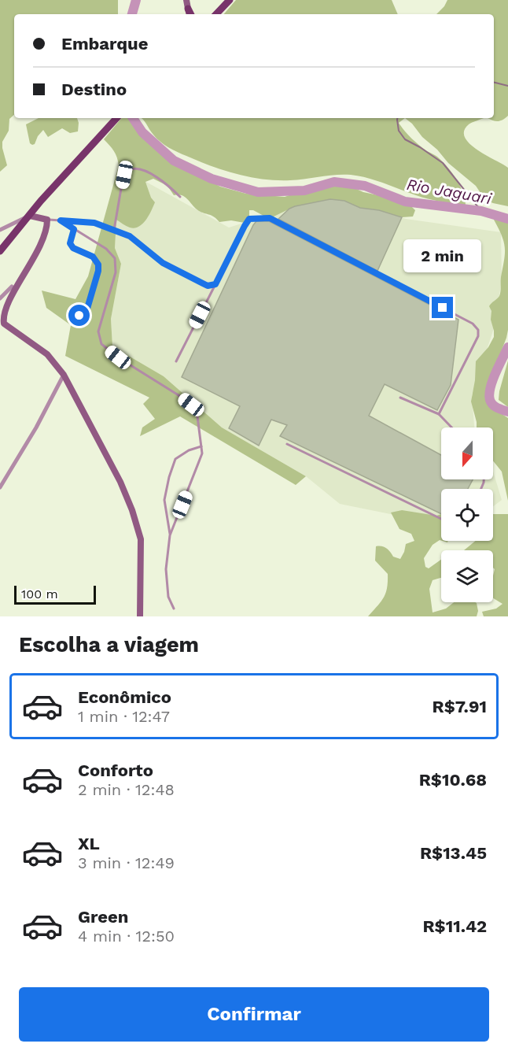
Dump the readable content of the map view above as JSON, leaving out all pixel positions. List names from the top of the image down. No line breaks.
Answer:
{"water":["Rio Jaguari"],"scale_bar":"100 m","north":"bottom","page":{"banner":["Embarque","Destino"],"bubble":"2 min","scale":"100 m","heading":"Escolha a viagem","list":[{"name":"Econômico","note":"1 min · 12:47","value":"R$7.91"},{"name":"Conforto","note":"2 min · 12:48","value":"R$10.68"},{"name":"XL","note":"3 min · 12:49","value":"R$13.45"},{"name":"Green","note":"4 min · 12:50","value":"R$11.42"}],"buttons":"Confirmar"}}
